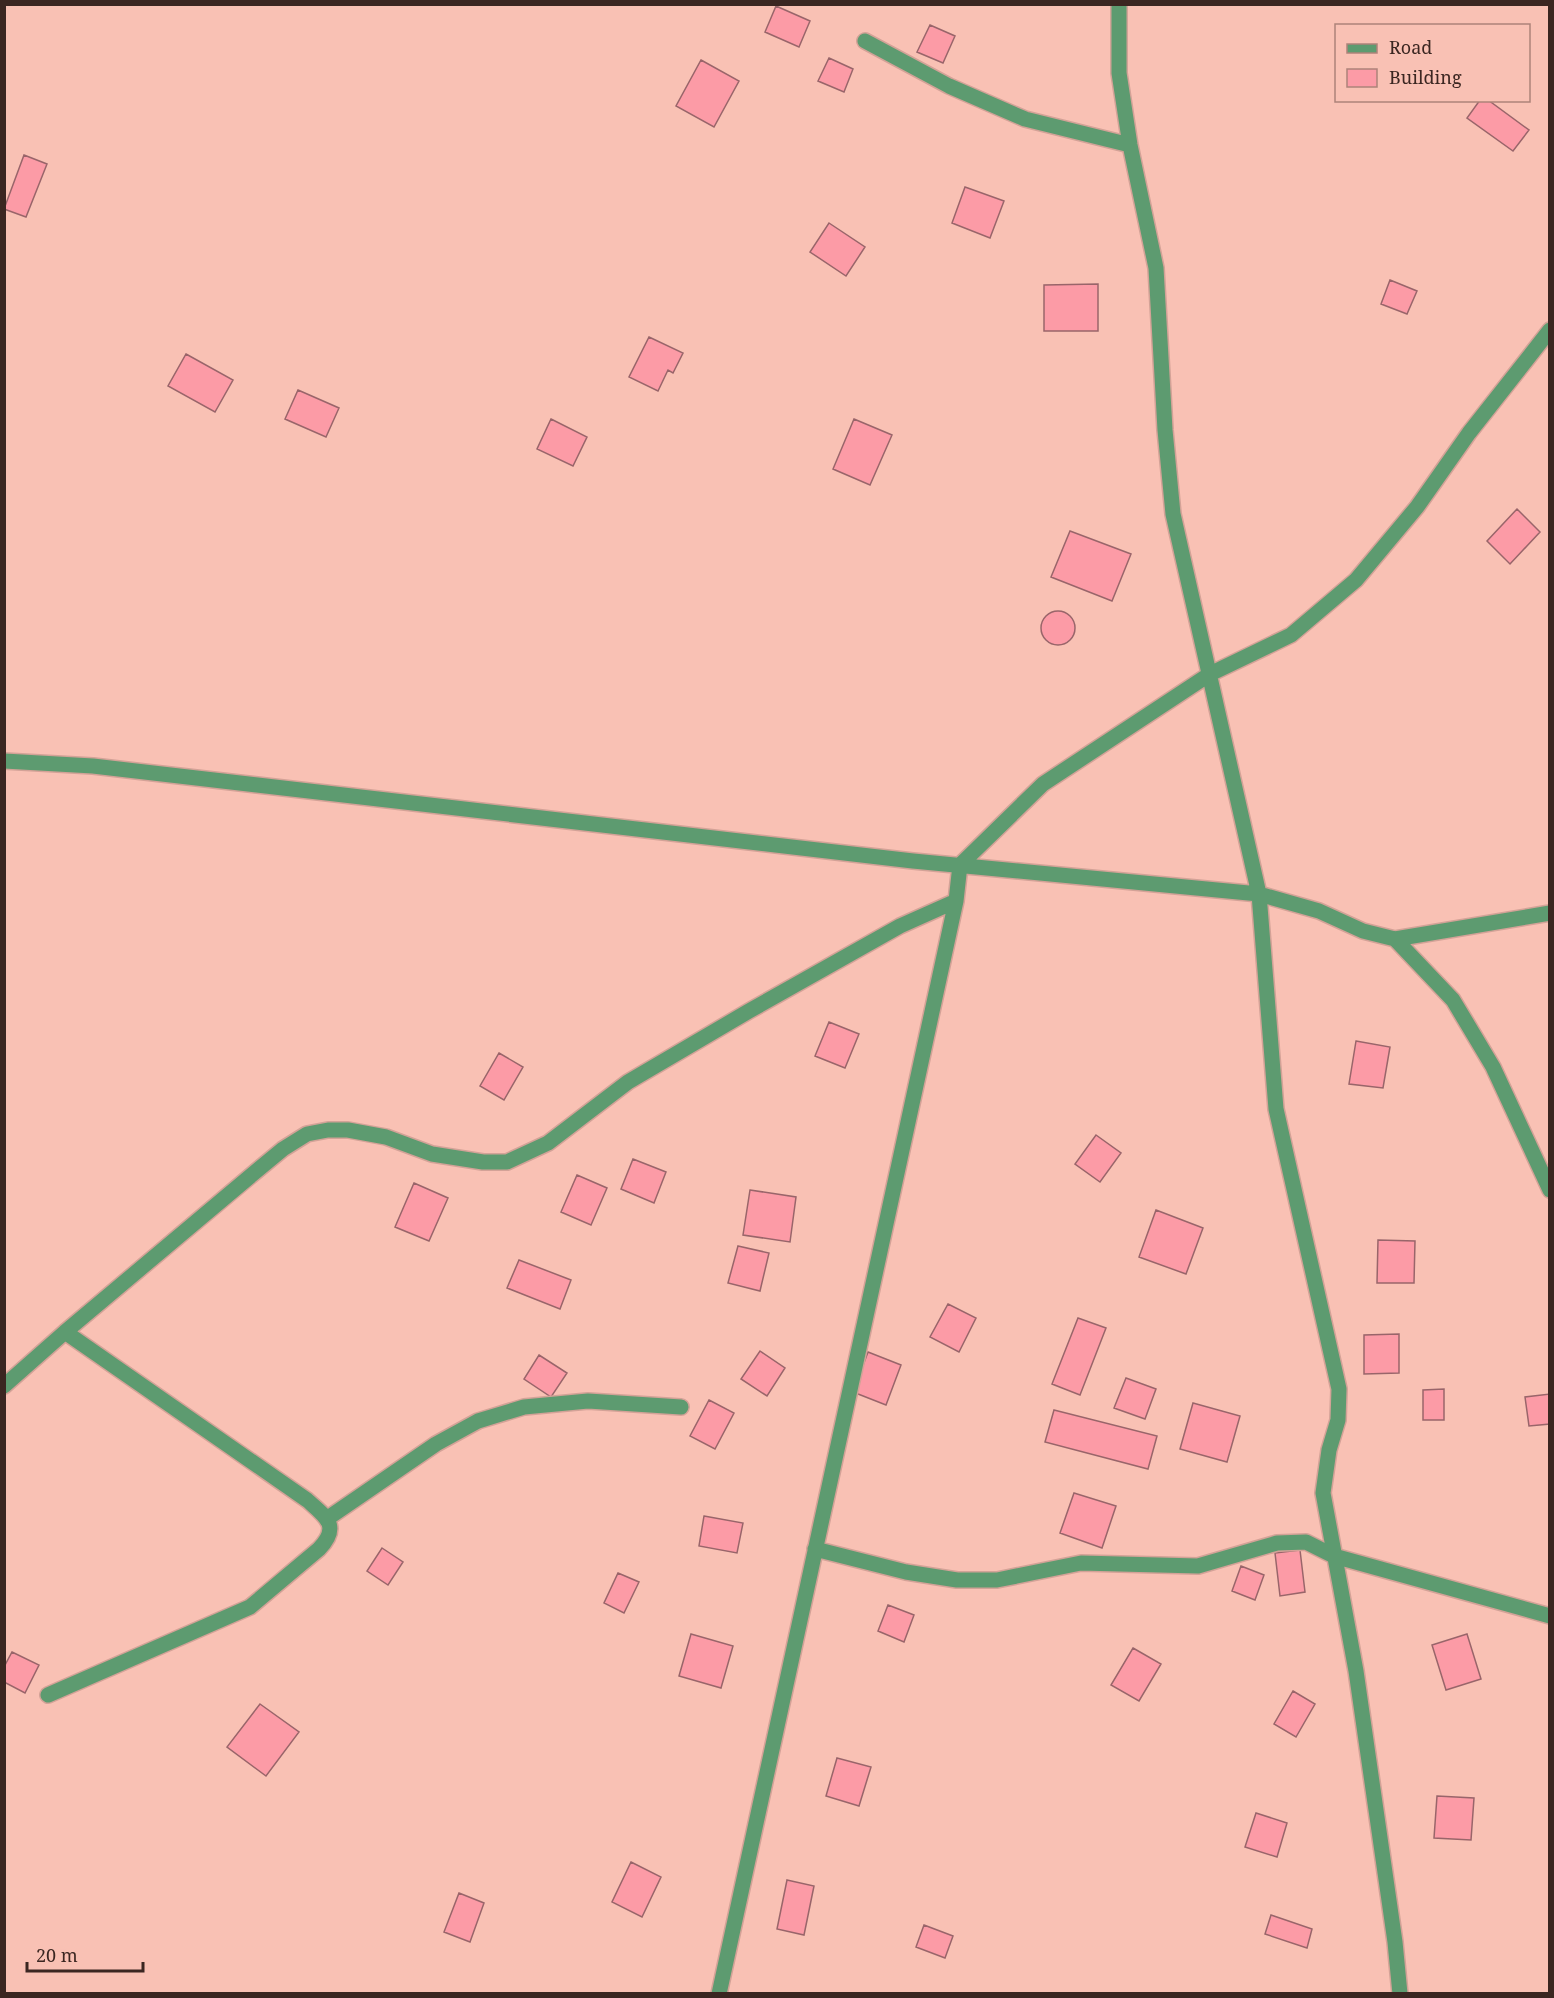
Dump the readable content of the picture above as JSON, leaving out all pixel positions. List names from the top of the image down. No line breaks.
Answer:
{"legend":["Road","Building"],"scale_bar":"20 m"}
